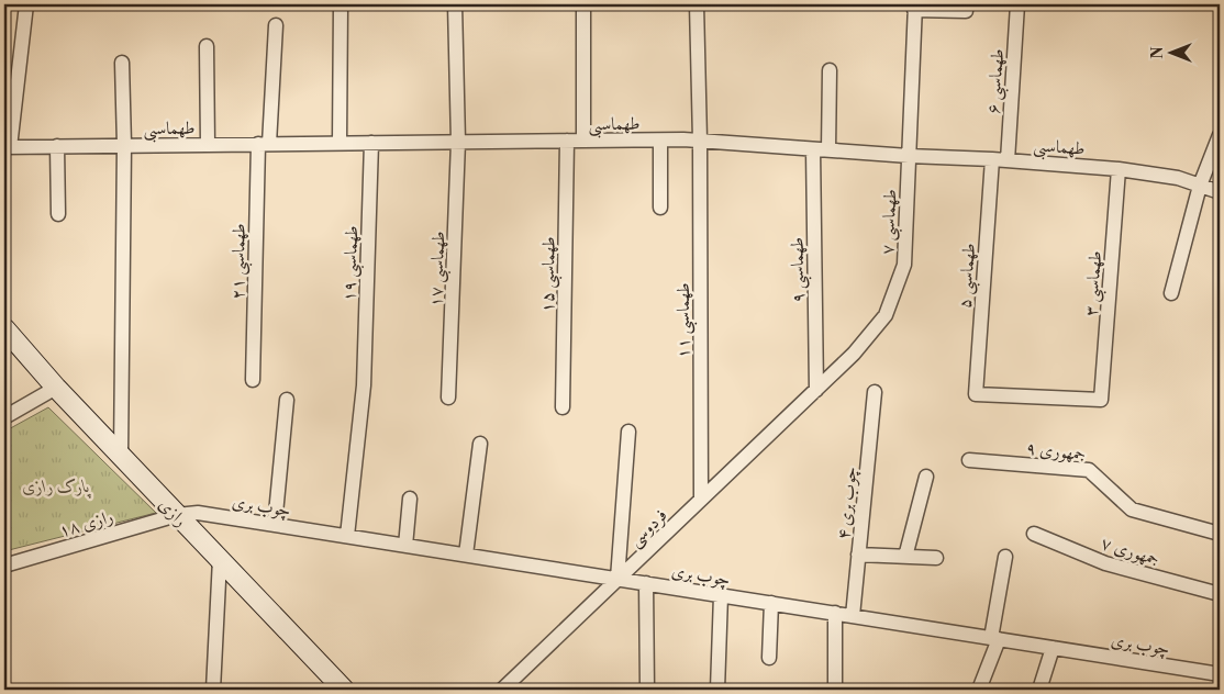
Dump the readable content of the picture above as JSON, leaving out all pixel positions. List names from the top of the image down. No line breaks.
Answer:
{"streets":{"main road":["رازی"],"street":["۶ طهماسبی","طهماسبی","۷ طهماسبی","۲۱ طهماسبی","۱۹ طهماسبی","۱۷ طهماسبی","۹ طهماسبی","۱۵ طهماسبی","۵ طهماسبی","۳ طهماسبی","۱۱ طهماسبی","۹ جمهوری","۴ چوب بری","چوب بری","رازی ۱۸","فردوسی","۷ جمهوری"]},"crossings":[["۶ طهماسبی","طهماسبی"],["طهماسبی","۷ طهماسبی"],["طهماسبی","۲۱ طهماسبی"],["طهماسبی","۱۹ طهماسبی"],["طهماسبی","۱۷ طهماسبی"],["طهماسبی","۹ طهماسبی"],["طهماسبی","۱۵ طهماسبی"],["طهماسبی","۵ طهماسبی"],["طهماسبی","۳ طهماسبی"],["طهماسبی","۱۱ طهماسبی"],["۷ طهماسبی","۹ طهماسبی"],["۷ طهماسبی","فردوسی"],["۱۹ طهماسبی","چوب بری"],["۹ طهماسبی","فردوسی"],["۵ طهماسبی","۳ طهماسبی"],["۱۱ طهماسبی","فردوسی"],["۴ چوب بری","چوب بری"],["چوب بری","رازی"],["چوب بری","رازی ۱۸"],["چوب بری","فردوسی"],["رازی","رازی ۱۸"]],"parks":["پارک رازی"],"north":"left"}
